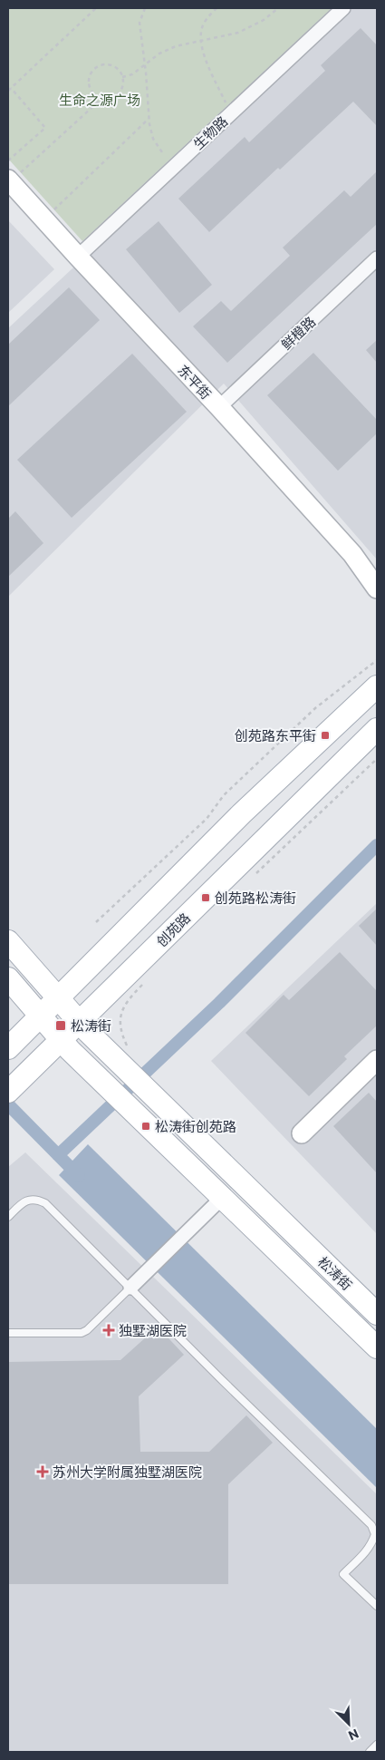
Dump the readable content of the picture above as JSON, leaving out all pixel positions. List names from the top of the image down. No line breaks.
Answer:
{"streets":{"main road":["创苑路","松涛街"],"street":["生物路","鲜橙路","东平街"]},"crossings":[["生物路","东平街"],["鲜橙路","东平街"],["创苑路","松涛街"]],"parks":["生命之源广场"],"places":{"transit":["创苑路东平街","创苑路松涛街","松涛街","松涛街创苑路"],"health":["独墅湖医院","苏州大学附属独墅湖医院"]},"north":"bottom right"}
